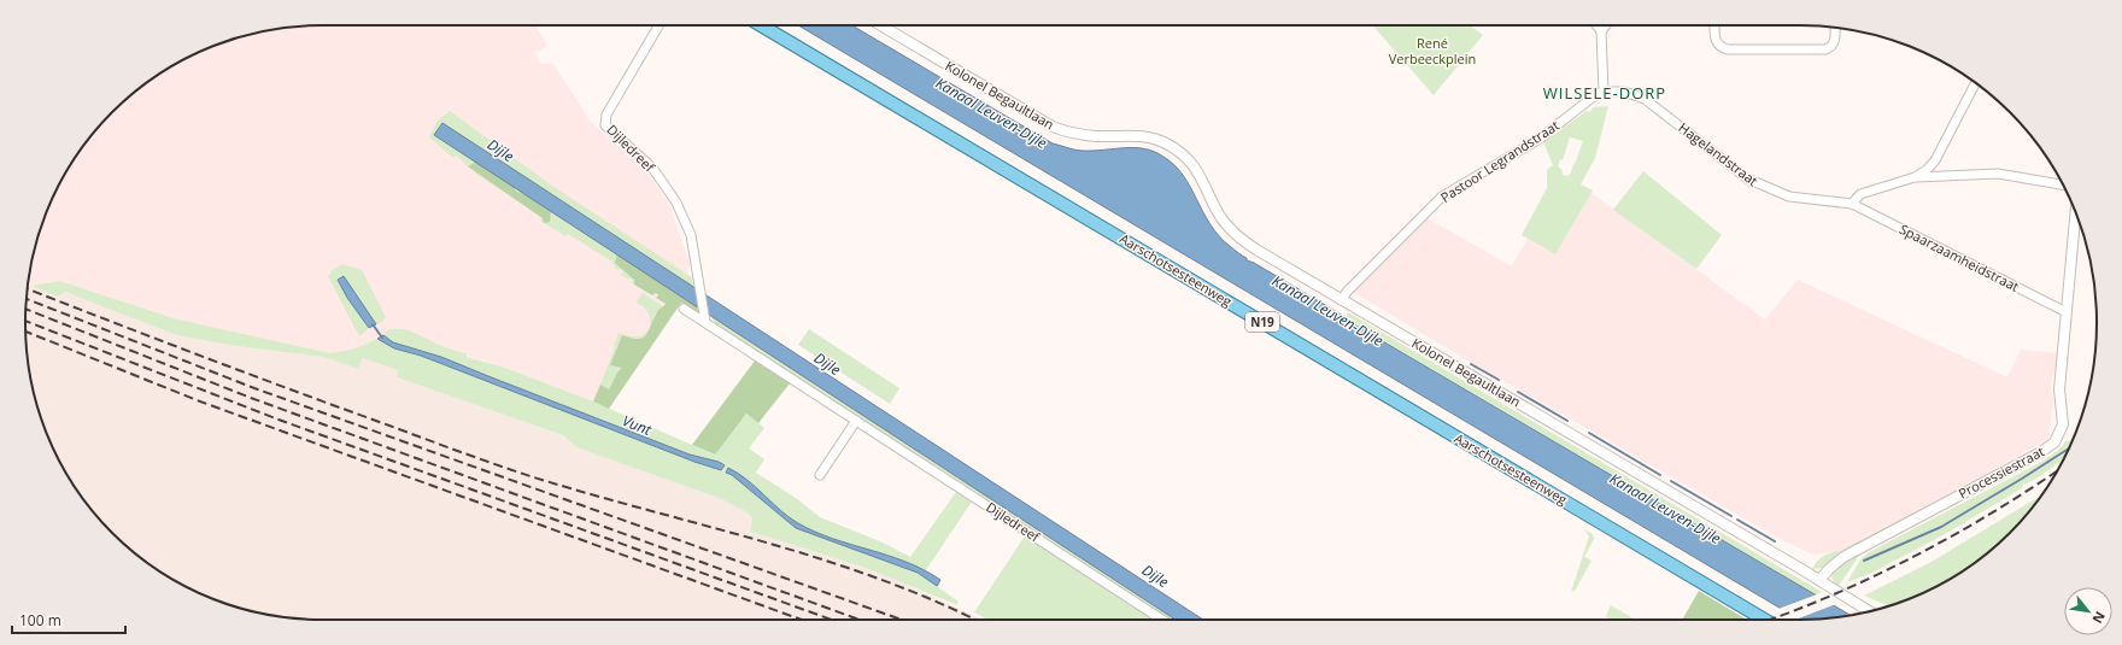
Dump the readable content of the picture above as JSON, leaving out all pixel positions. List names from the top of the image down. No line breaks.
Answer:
{"streets":{"main road":["Aarschotsesteenweg","N19"],"street":["Kolonel Begaultlaan","Dijledreef","Hagelandstraat","Pastoor Legrandstraat","Spaarzaamheidstraat","Processiestraat"]},"crossings":[["Kolonel Begaultlaan","Pastoor Legrandstraat"],["Kolonel Begaultlaan","Processiestraat"],["Hagelandstraat","Pastoor Legrandstraat"],["Hagelandstraat","Spaarzaamheidstraat"],["Spaarzaamheidstraat","Processiestraat"]],"districts":["WILSELE-DORP"],"water":["Kanaal Leuven-Dijle","Dijle","Vunt"],"parks":["René Verbeeckplein"],"scale_bar":"100 m","north":"bottom right"}
